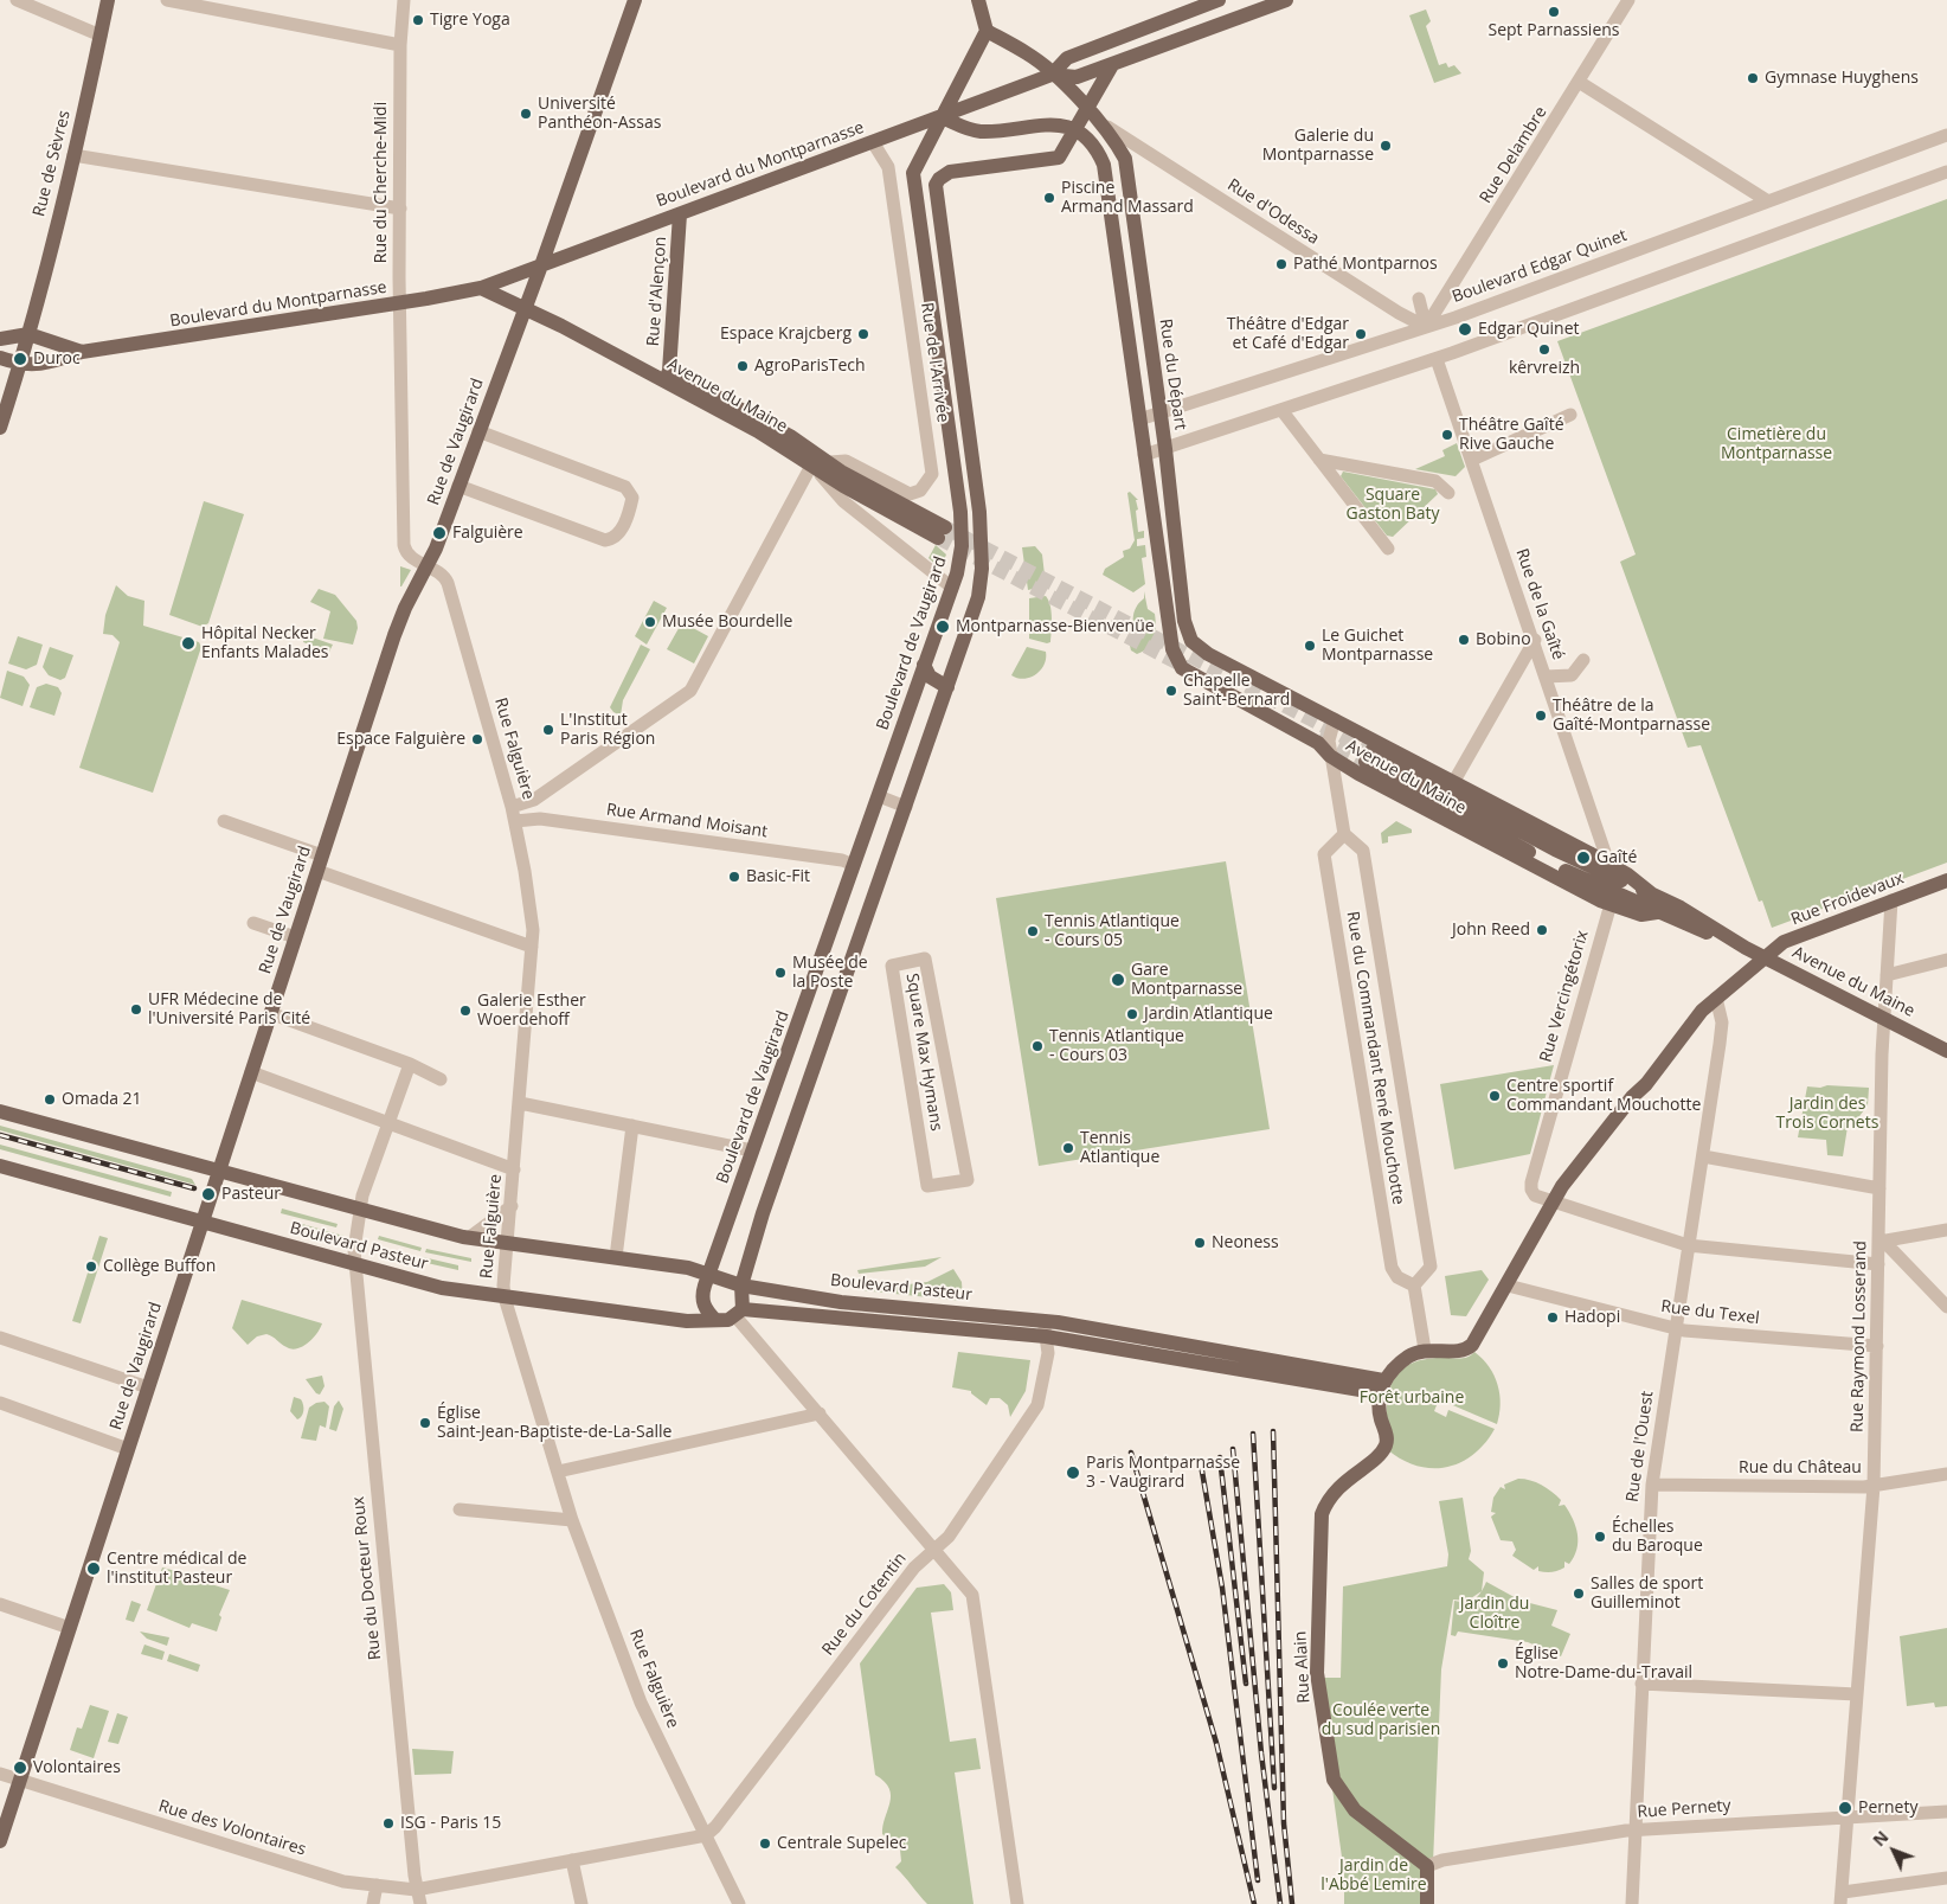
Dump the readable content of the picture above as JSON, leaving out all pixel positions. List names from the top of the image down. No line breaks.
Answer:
{"streets":{"main road":["Rue de Sèvres","Boulevard du Montparnasse","Rue d'Alençon","Rue de l'Arrivée","Rue du Départ","Avenue du Maine","Rue de Vaugirard","Boulevard de Vaugirard","Rue Froidevaux","Boulevard Pasteur","Rue Alain"],"street":["Rue Delambre","Rue du Cherche-Midi","Rue d'Odessa","Boulevard Edgar Quinet","Rue de la Gaîté","Rue Falguière","Rue Armand Moisant","Rue Vercingétorix","Square Max Hymans","Rue du Commandant René Mouchotte","Rue du Texel","Rue Raymond Losserand","Rue de l'Ouest","Rue du Château","Rue du Docteur Roux","Rue du Cotentin","Rue Pernety","Rue des Volontaires"]},"crossings":[["Rue Delambre","Rue d'Odessa"],["Rue Delambre","Boulevard Edgar Quinet"],["Rue de Sèvres","Boulevard du Montparnasse"],["Boulevard du Montparnasse","Rue du Cherche-Midi"],["Boulevard du Montparnasse","Rue d'Alençon"],["Boulevard du Montparnasse","Rue de l'Arrivée"],["Boulevard du Montparnasse","Rue du Départ"],["Boulevard du Montparnasse","Rue de Vaugirard"],["Rue du Cherche-Midi","Rue de Vaugirard"],["Rue du Cherche-Midi","Rue Falguière"],["Rue d'Odessa","Boulevard Edgar Quinet"],["Rue d'Odessa","Rue du Départ"],["Boulevard Edgar Quinet","Rue du Départ"],["Rue d'Alençon","Avenue du Maine"],["Rue de l'Arrivée","Rue du Départ"],["Rue de l'Arrivée","Avenue du Maine"],["Rue de l'Arrivée","Boulevard de Vaugirard"],["Rue du Départ","Avenue du Maine"],["Avenue du Maine","Rue de Vaugirard"],["Avenue du Maine","Rue de la Gaîté"],["Avenue du Maine","Boulevard de Vaugirard"],["Avenue du Maine","Rue Froidevaux"],["Avenue du Maine","Rue Vercingétorix"],["Avenue du Maine","Rue Raymond Losserand"],["Rue de Vaugirard","Rue Falguière"],["Rue de Vaugirard","Boulevard Pasteur"],["Rue de Vaugirard","Rue des Volontaires"],["Boulevard de Vaugirard","Rue Armand Moisant"],["Boulevard de Vaugirard","Boulevard Pasteur"],["Rue Falguière","Rue Armand Moisant"],["Rue Falguière","Boulevard Pasteur"],["Rue Falguière","Rue du Cotentin"],["Rue Falguière","Rue des Volontaires"],["Rue Froidevaux","Rue Vercingétorix"],["Rue Froidevaux","Rue Raymond Losserand"],["Rue Froidevaux","Rue de l'Ouest"],["Boulevard Pasteur","Rue du Docteur Roux"],["Boulevard Pasteur","Rue du Cotentin"],["Rue du Texel","Rue Raymond Losserand"],["Rue du Texel","Rue de l'Ouest"],["Rue Raymond Losserand","Rue du Château"],["Rue Raymond Losserand","Rue Pernety"],["Rue de l'Ouest","Rue du Château"],["Rue de l'Ouest","Rue Pernety"],["Rue du Docteur Roux","Rue des Volontaires"],["Rue du Cotentin","Rue des Volontaires"],["Rue Alain","Rue Pernety"]],"parks":["Cimetière du Montparnasse","Square Gaston Baty","Jardin des Trois Cornets","Forêt urbaine","Jardin du Cloître","Coulée verte du sud parisien","Jardin de l'Abbé Lemire"],"places":["Sept Parnassiens","Tigre Yoga","Gymnase Huyghens","Université Panthéon-Assas","Galerie du Montparnasse","Piscine Armand Massard","Pathé Montparnos","Edgar Quinet","Espace Krajcberg","Théâtre d'Edgar et Café d'Edgar","kêrvreizh","Duroc","AgroParisTech","Théâtre Gaîté Rive Gauche","Falguière","Musée Bourdelle","Montparnasse-Bienvenüe","Bobino","Hôpital Necker Enfants Malades","Le Guichet Montparnasse","Chapelle Saint-Bernard","Théâtre de la Gaîté-Montparnasse","L'Institut Paris Région","Espace Falguière","Gaîté","Basic-Fit","John Reed","Tennis Atlantique - Cours 05","Musée de la Poste","Gare Montparnasse","UFR Médecine de l'Université Paris Cité","Galerie Esther Woerdehoff","Jardin Atlantique","Tennis Atlantique - Cours 03","Centre sportif Commandant Mouchotte","Omada 21","Tennis Atlantique","Pasteur","Neoness","Collège Buffon","Hadopi","Église Saint-Jean-Baptiste-de-La-Salle","Paris Montparnasse 3 - Vaugirard","Échelles du Baroque","Centre médical de l'institut Pasteur","Salles de sport Guilleminot","Église Notre-Dame-du-Travail","Volontaires","Pernety","ISG - Paris 15","Centrale Supelec"],"north":"top left"}
